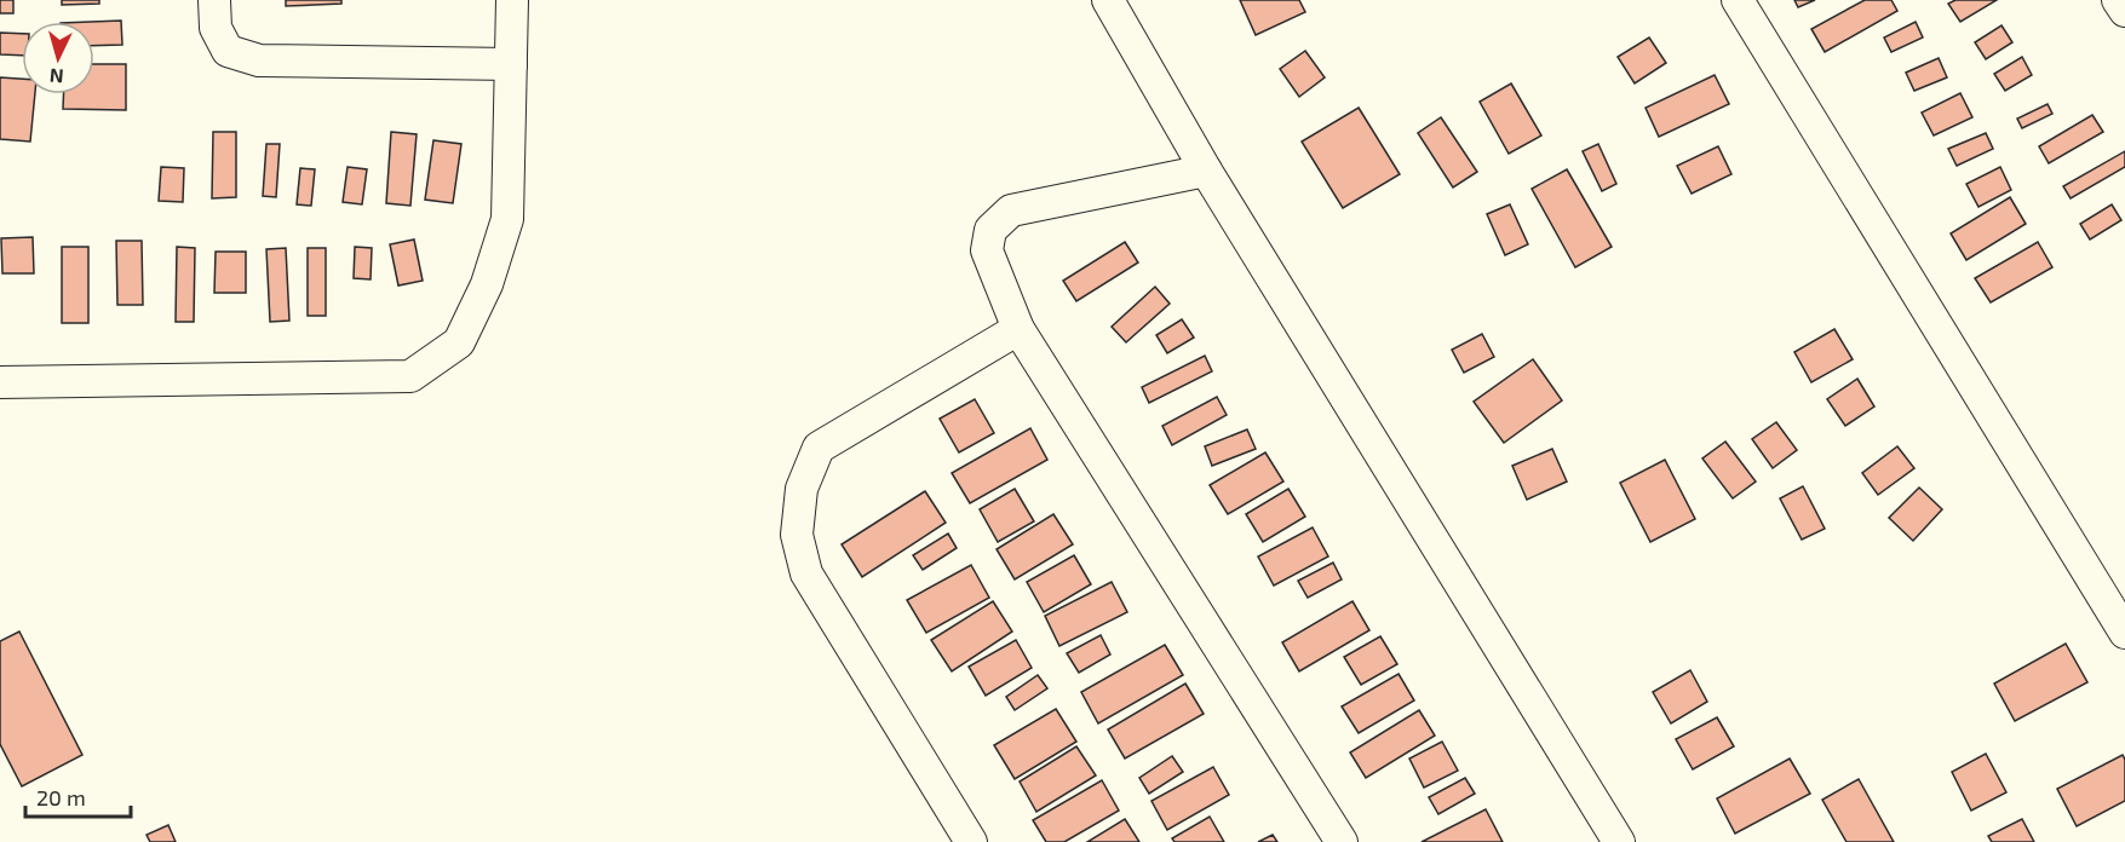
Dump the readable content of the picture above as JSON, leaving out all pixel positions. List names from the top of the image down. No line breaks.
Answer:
{"scale_bar":"20 m","north":"bottom"}
